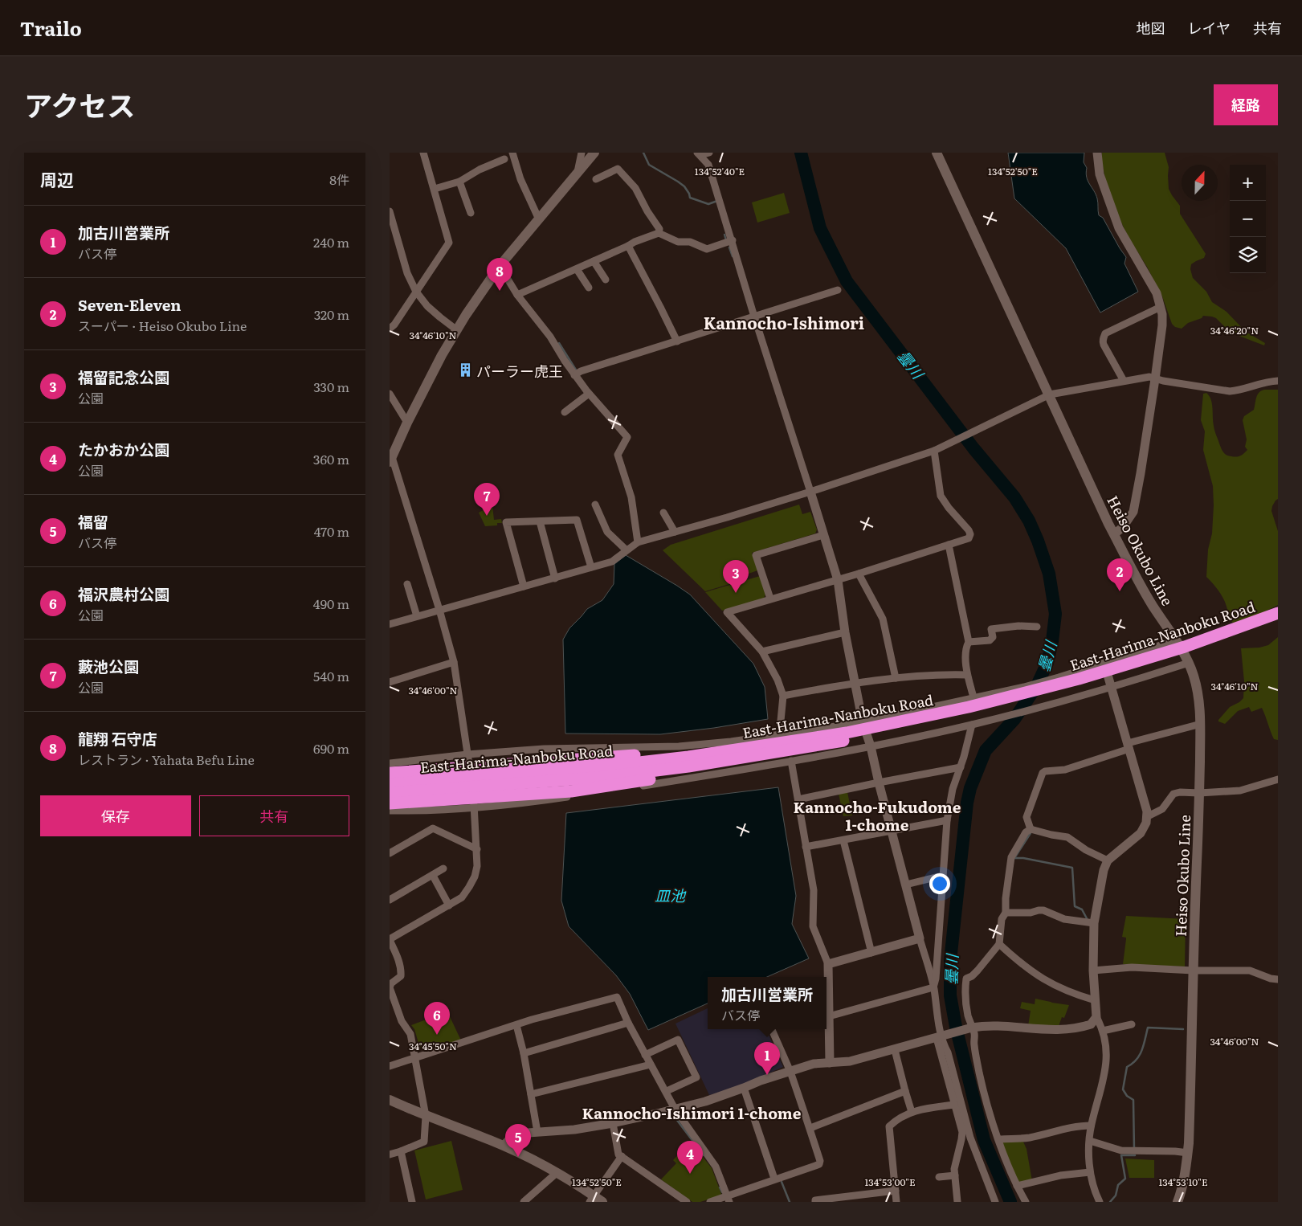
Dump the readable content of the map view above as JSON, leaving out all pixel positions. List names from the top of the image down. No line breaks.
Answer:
{"streets":{"highway":["East-Harima-Nanboku Road"],"main road":["Heiso Okubo Line"]},"districts":["Kannocho-Ishimori","Kannocho-Fukudome 1-chome","Kannocho-Ishimori 1-chome"],"water":["曇川","皿池"],"places":{"building":["パーラー虎王"]},"north":"top","page":{"header":"Trailo","nav":["地図","レイヤ","共有"],"title":"アクセス","buttons":["経路",["保存","共有"]],"heading":["周辺","8件"],"map_buttons":["+","−"],"list":[{"mark":"1","name":"加古川営業所","note":"バス停","value":"240 m"},{"mark":"2","name":"Seven-Eleven","note":"スーパー · Heiso Okubo Line","value":"320 m"},{"mark":"3","name":"福留記念公園","note":"公園","value":"330 m"},{"mark":"4","name":"たかおか公園","note":"公園","value":"360 m"},{"mark":"5","name":"福留","note":"バス停","value":"470 m"},{"mark":"6","name":"福沢農村公園","note":"公園","value":"490 m"},{"mark":"7","name":"藪池公園","note":"公園","value":"540 m"},{"mark":"8","name":"龍翔 石守店","note":"レストラン · Yahata Befu Line","value":"690 m"}],"pins":["8","7","2","3","6","1","5","4"],"popup":["加古川営業所","バス停"]},"coordinates":["134°52'40\"E","134°52'50\"E","34°46'20\"N","34°46'10\"N","34°46'00\"N","34°45'50\"N","134°53'00\"E","134°53'10\"E"]}
